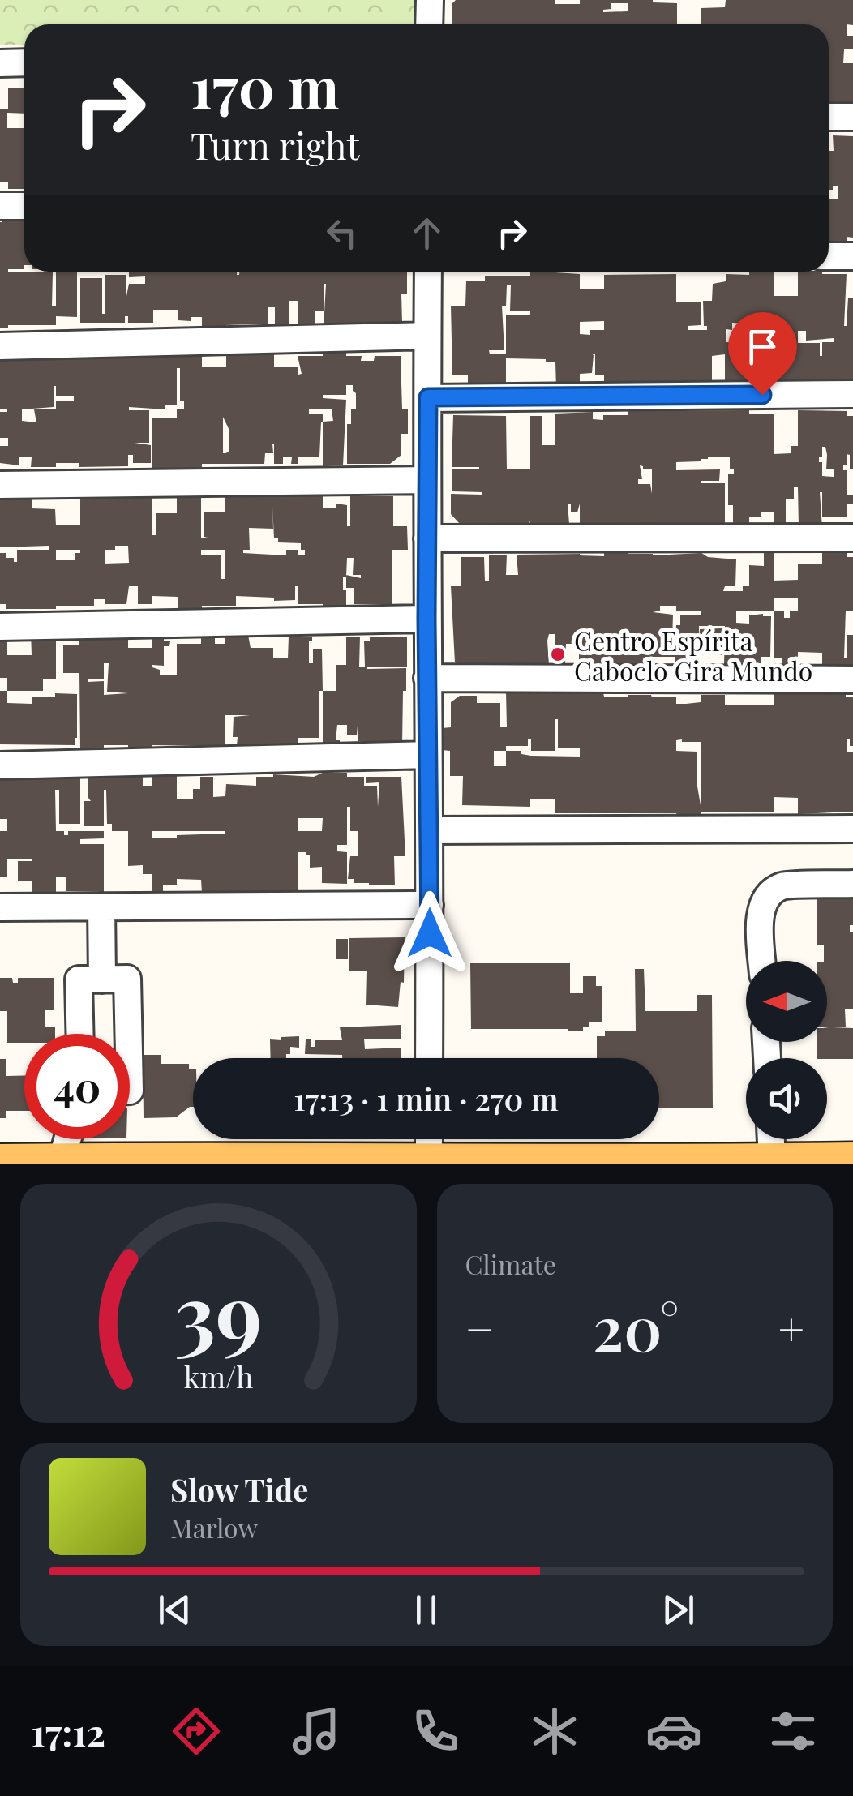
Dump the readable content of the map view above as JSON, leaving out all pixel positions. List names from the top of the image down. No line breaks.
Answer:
{"places":["Centro Espírita Caboclo Gira Mundo"],"north":"left","page":{"turn":["170 m","Turn right"],"limit":"40","trip":"17:13 · 1 min · 270 m","tile":"Climate","heat":["−","20°","+"],"song":["Slow Tide","Marlow"],"tabs":"17:12","gauge":["39","km/h"]}}
